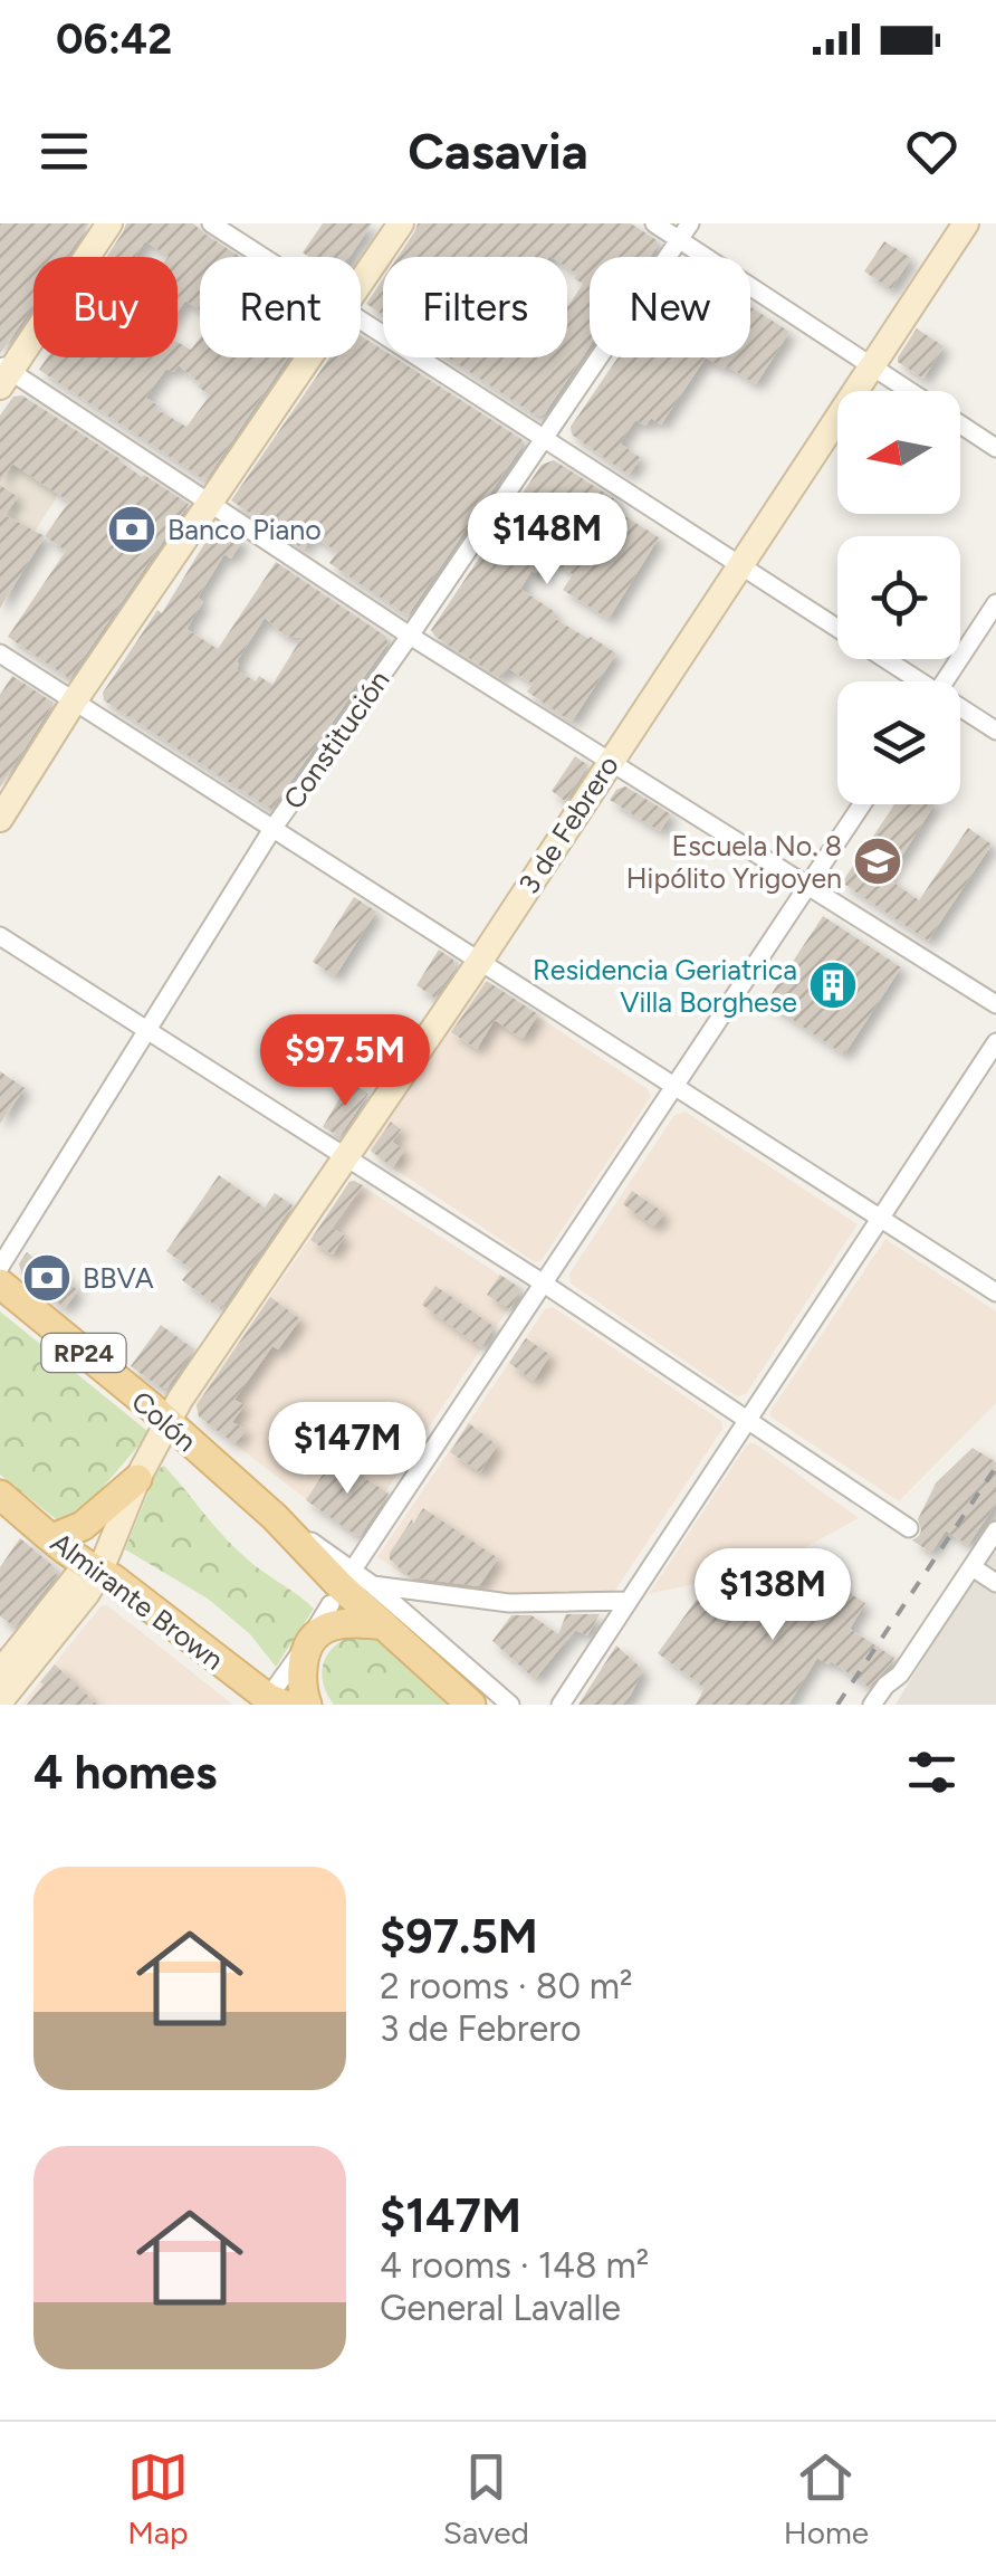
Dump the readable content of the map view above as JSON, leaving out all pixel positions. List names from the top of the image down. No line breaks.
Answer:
{"streets":{"main road":["RP24","Colón","Almirante Brown"],"street":["Constitución","3 de Febrero"]},"crossings":[["3 de Febrero","Colón"],["3 de Febrero","Almirante Brown"],["RP24","Colón"]],"places":{"bank":["Banco Piano","BBVA"],"school or university":["Escuela No. 8 Hipólito Yrigoyen"],"building":["Residencia Geriatrica Villa Borghese"]},"north":"left","page":{"status":"06:42","header":"Casavia","chip":["Buy","Rent","Filters","New"],"price":["$148M","$97.5M","$147M","$138M"],"heading":"4 homes","list":[{"name":"$97.5M","note":"2 rooms · 80 m² · 3 de Febrero"},{"name":"$147M","note":"4 rooms · 148 m² · General Lavalle"}],"tabs":["Map","Saved","Home"]}}
